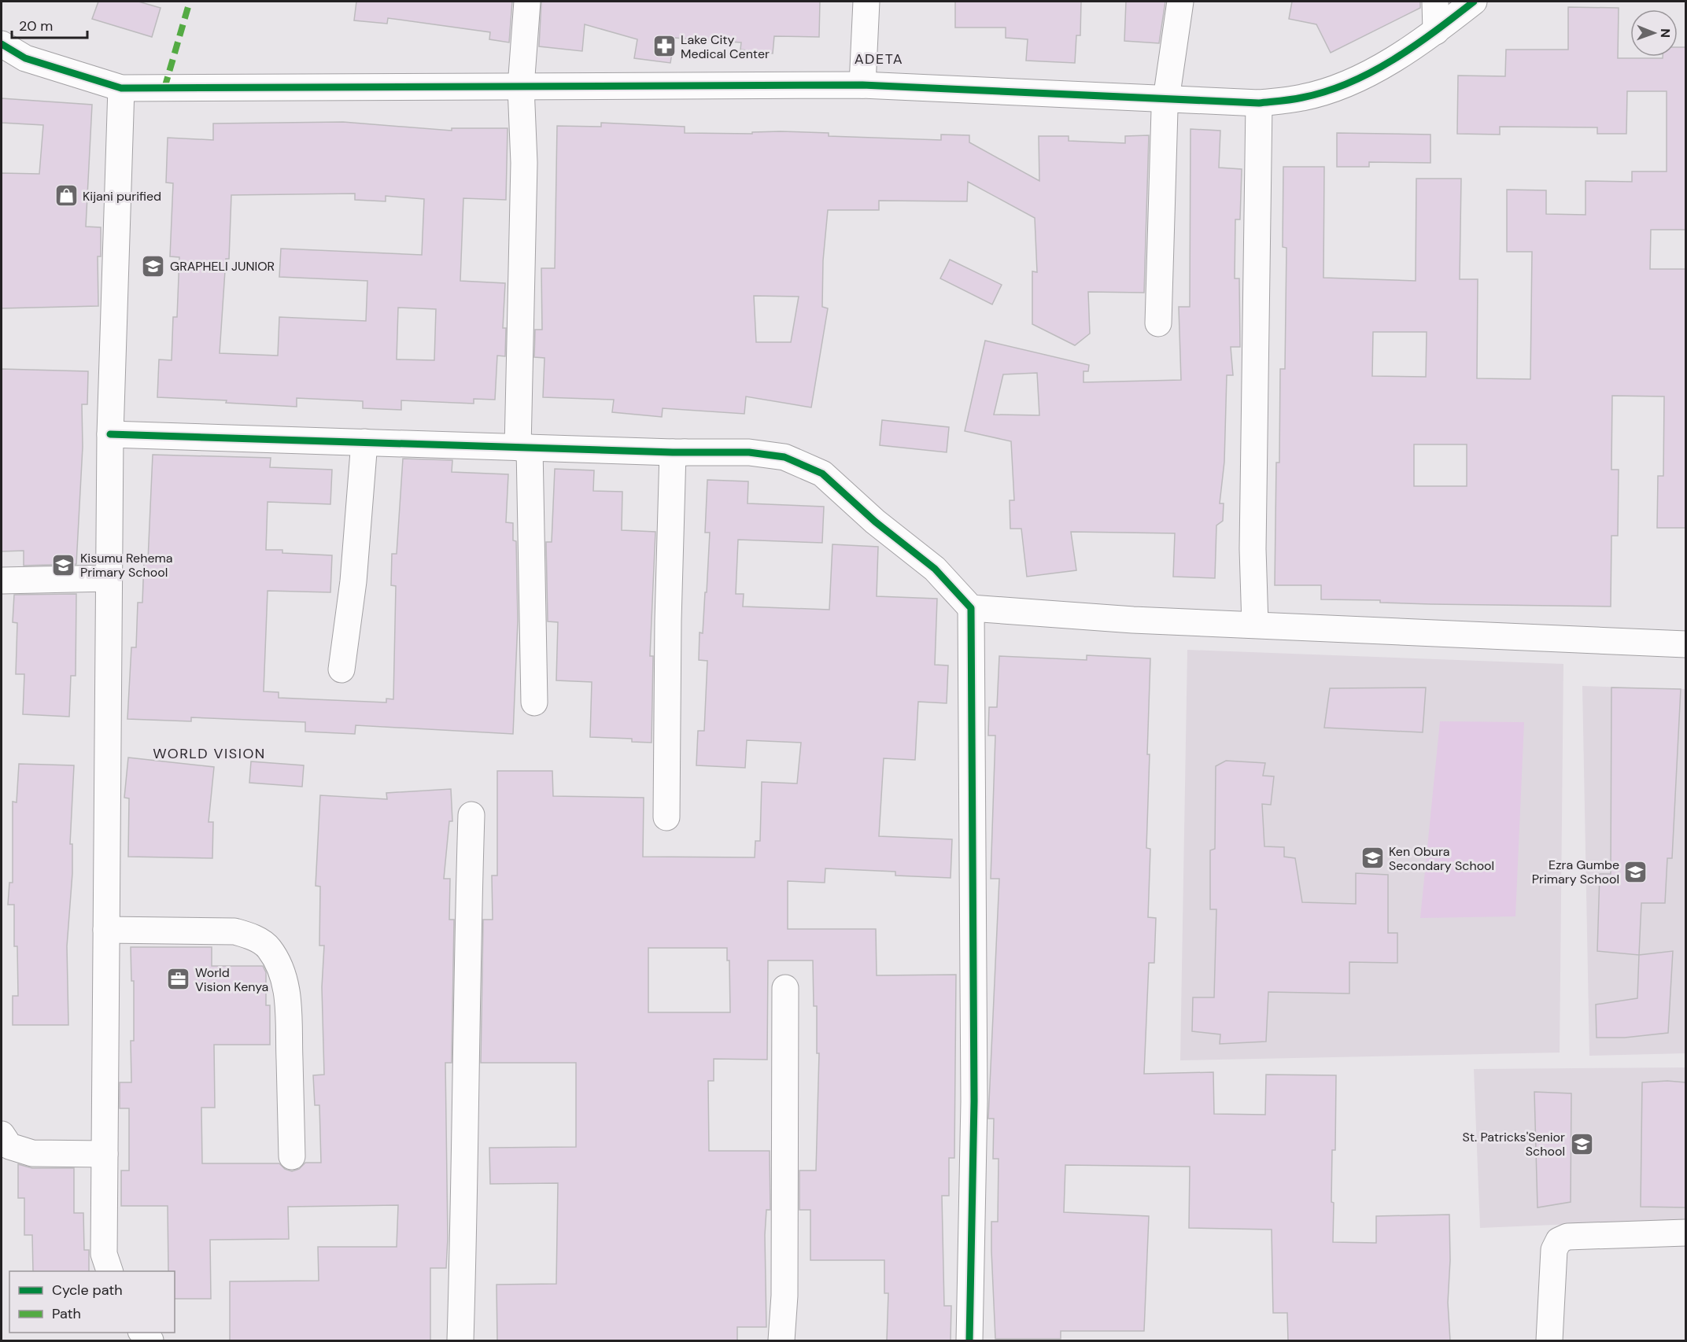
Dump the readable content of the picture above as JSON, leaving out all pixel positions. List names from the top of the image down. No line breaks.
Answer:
{"districts":["ADETA","WORLD VISION"],"places":{"pharmacy":["Lake City Medical Center"],"shop":["Kijani purified"],"school or university":["GRAPHELI JUNIOR","Kisumu Rehema Primary School","Ken Obura Secondary School","Ezra Gumbe Primary School","St. Patricks'Senior School"],"office":["World Vision Kenya"]},"legend":["Cycle path","Path"],"scale_bar":"20 m","north":"right"}
